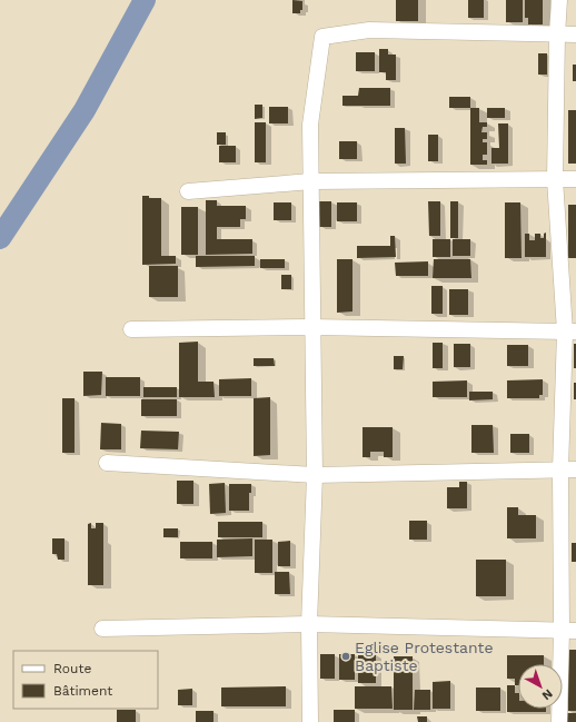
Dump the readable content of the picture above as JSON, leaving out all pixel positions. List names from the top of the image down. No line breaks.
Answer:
{"places":["Eglise Protestante Baptiste"],"legend":["Route","Bâtiment"],"north":"bottom right"}
